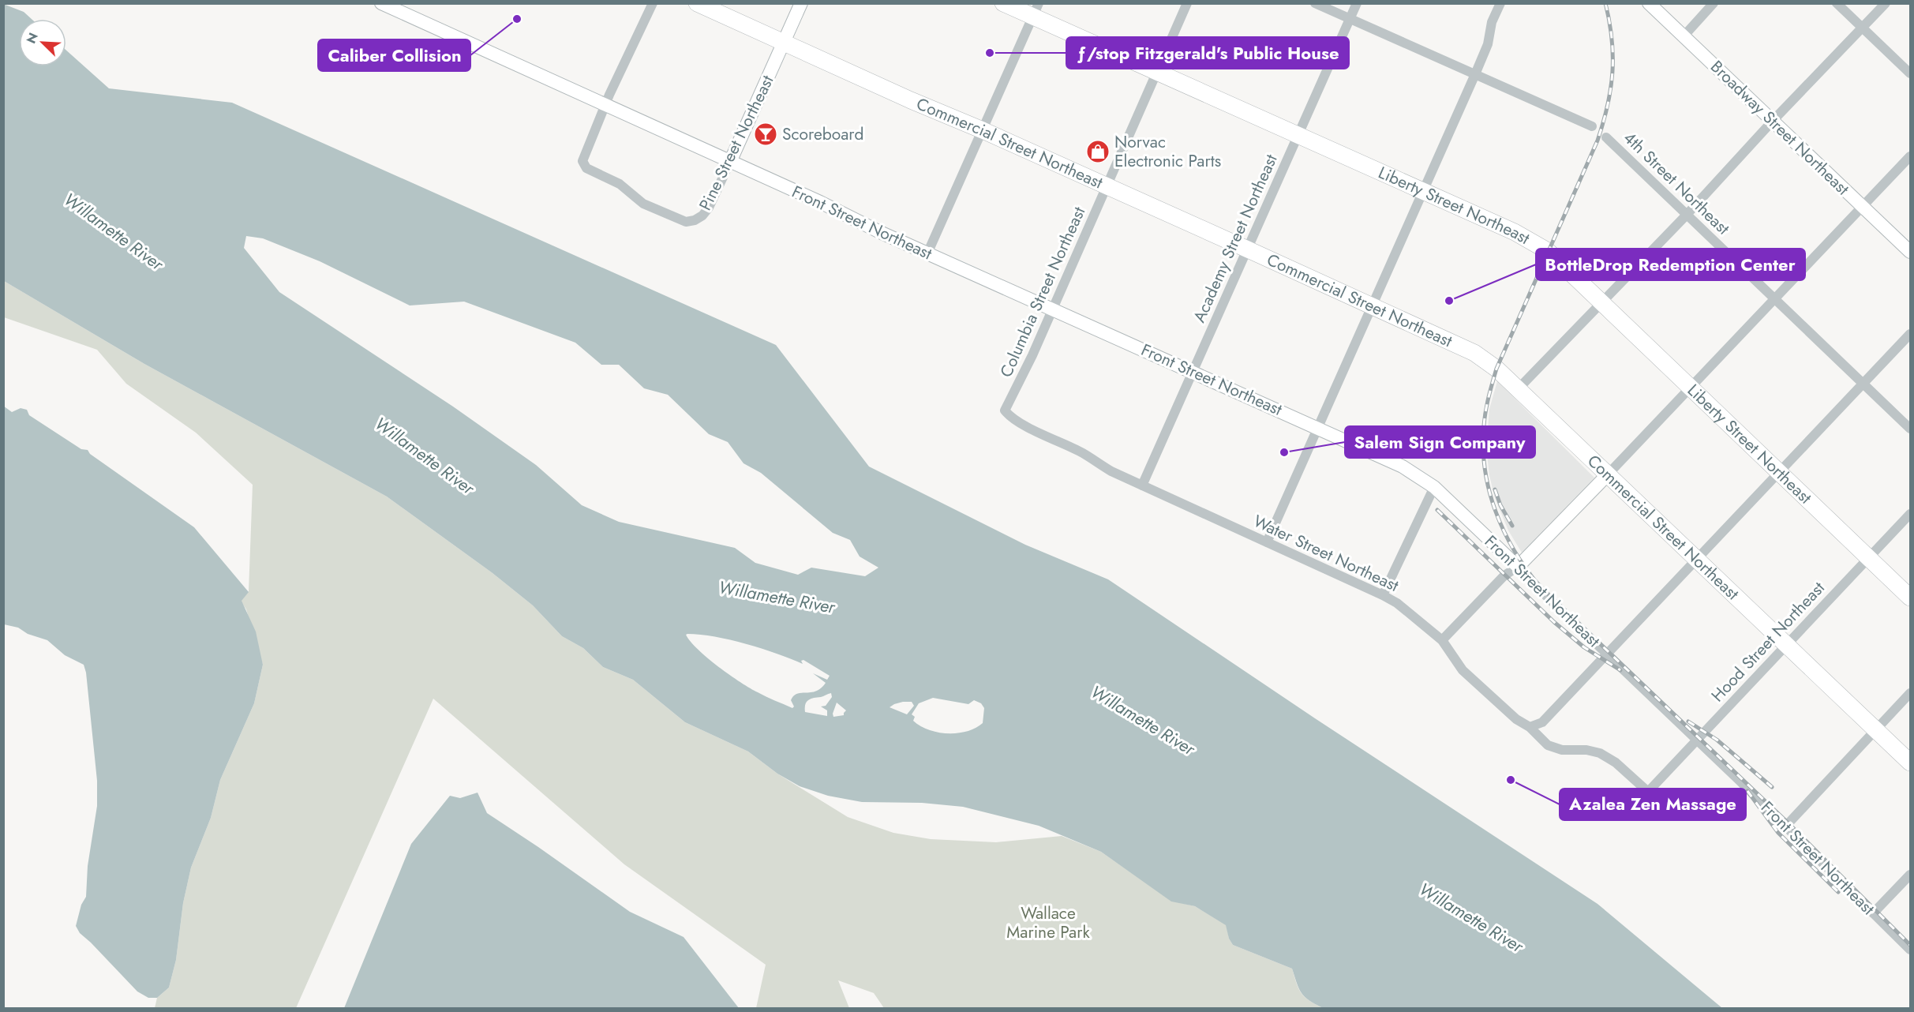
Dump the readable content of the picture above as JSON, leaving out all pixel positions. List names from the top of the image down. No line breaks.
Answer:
{"streets":{"highway":["Commercial Street Northeast","Liberty Street Northeast"],"street":["Broadway Street Northeast","Pine Street Northeast","4th Street Northeast","Front Street Northeast","Academy Street Northeast","Columbia Street Northeast","Water Street Northeast","Hood Street Northeast"]},"crossings":[["Pine Street Northeast","Commercial Street Northeast"],["Pine Street Northeast","Front Street Northeast"],["Commercial Street Northeast","Academy Street Northeast"],["Commercial Street Northeast","Columbia Street Northeast"],["Commercial Street Northeast","Hood Street Northeast"],["Liberty Street Northeast","Academy Street Northeast"],["Liberty Street Northeast","Columbia Street Northeast"],["Liberty Street Northeast","Hood Street Northeast"],["Front Street Northeast","Academy Street Northeast"],["Front Street Northeast","Columbia Street Northeast"],["Front Street Northeast","Hood Street Northeast"],["Academy Street Northeast","Water Street Northeast"],["Columbia Street Northeast","Water Street Northeast"],["Water Street Northeast","Hood Street Northeast"]],"water":["Willamette River"],"parks":["Wallace Marine Park"],"places":{"other":["Caliber Collision","ƒ/stop Fitzgerald's Public House","BottleDrop Redemption Center","Salem Sign Company","Azalea Zen Massage"],"bar":["Scoreboard"],"shop":["Norvac Electronic Parts"]},"north":"top left"}
